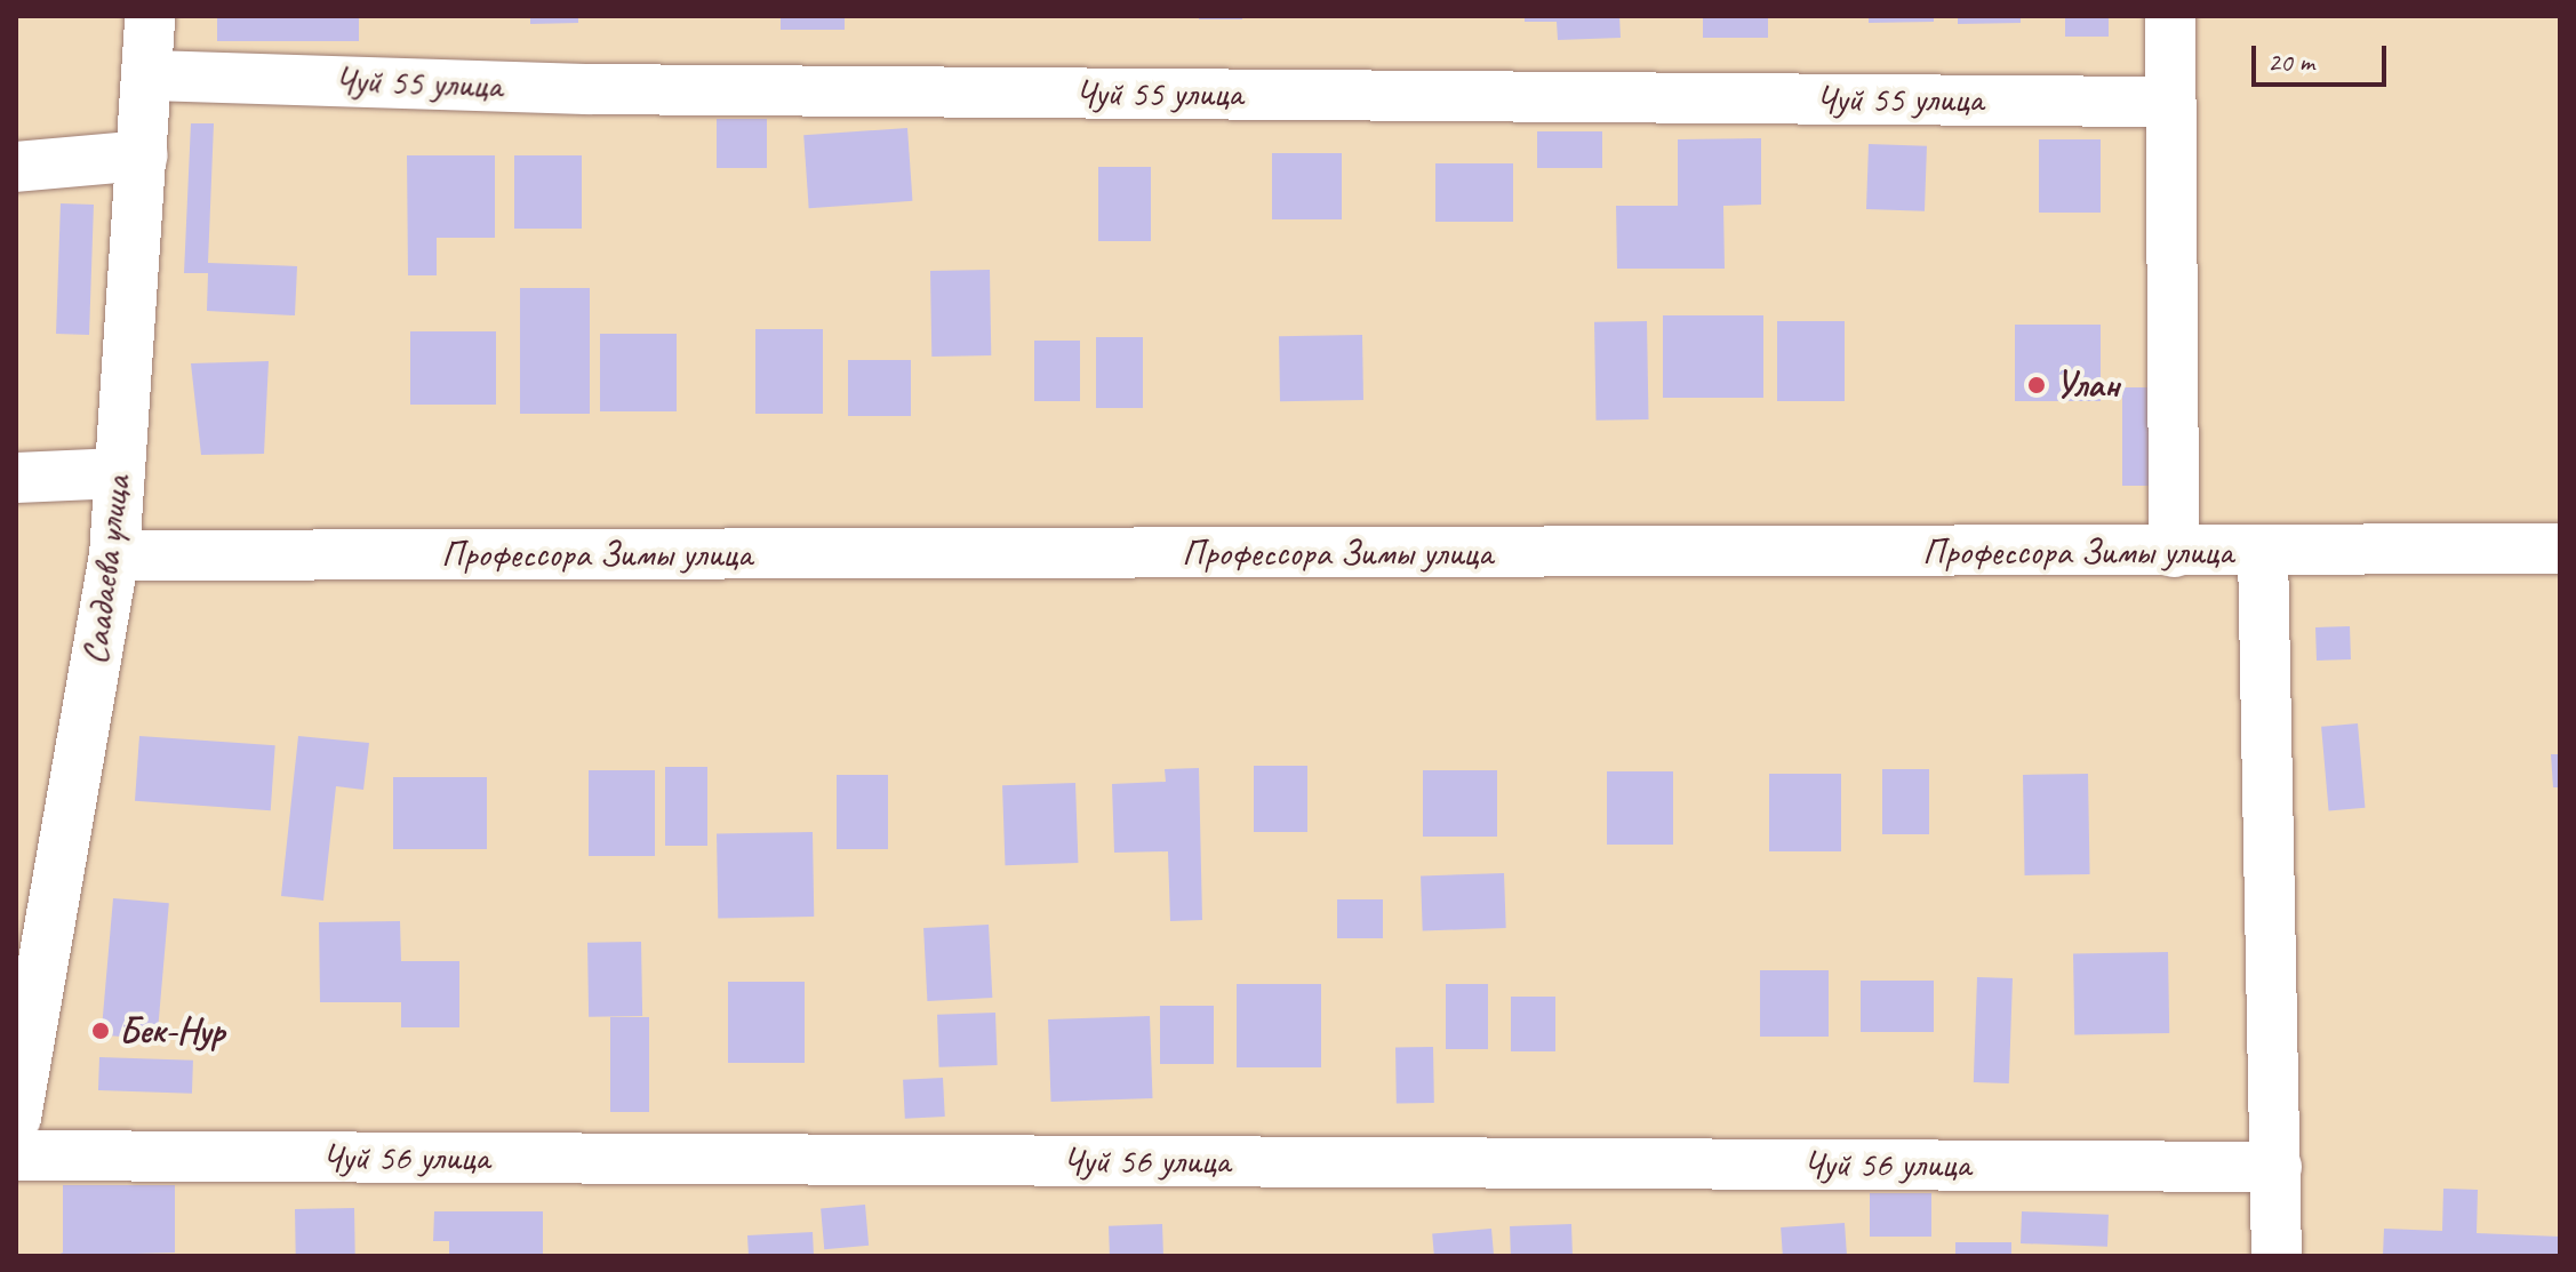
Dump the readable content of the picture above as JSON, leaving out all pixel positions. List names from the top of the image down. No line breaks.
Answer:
{"streets":{"street":["Чуй 55 улица","Профессора Зимы улица","Саадаева улица","Чуй 56 улица"]},"crossings":[["Чуй 55 улица","Саадаева улица"],["Профессора Зимы улица","Саадаева улица"]],"places":["Улан","Бек-Нур"],"scale_bar":"20 m"}
